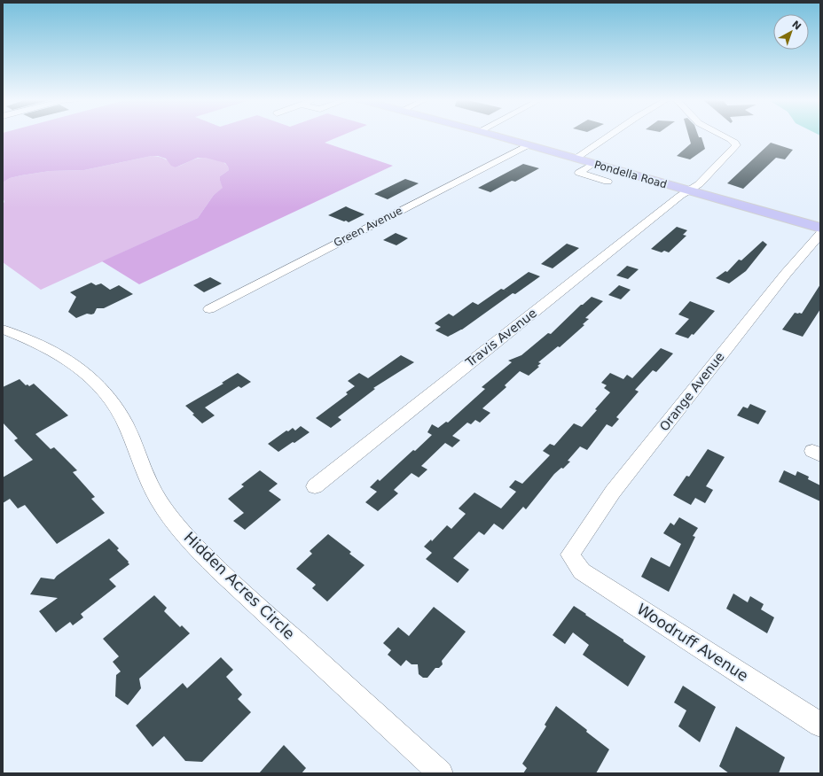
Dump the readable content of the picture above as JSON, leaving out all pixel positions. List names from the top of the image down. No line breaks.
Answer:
{"streets":{"main road":["Pondella Road"],"street":["Green Avenue","Travis Avenue","Orange Avenue","Hidden Acres Circle","Woodruff Avenue"]},"crossings":[["Pondella Road","Green Avenue"],["Pondella Road","Travis Avenue"],["Orange Avenue","Woodruff Avenue"]],"north":"top right"}
